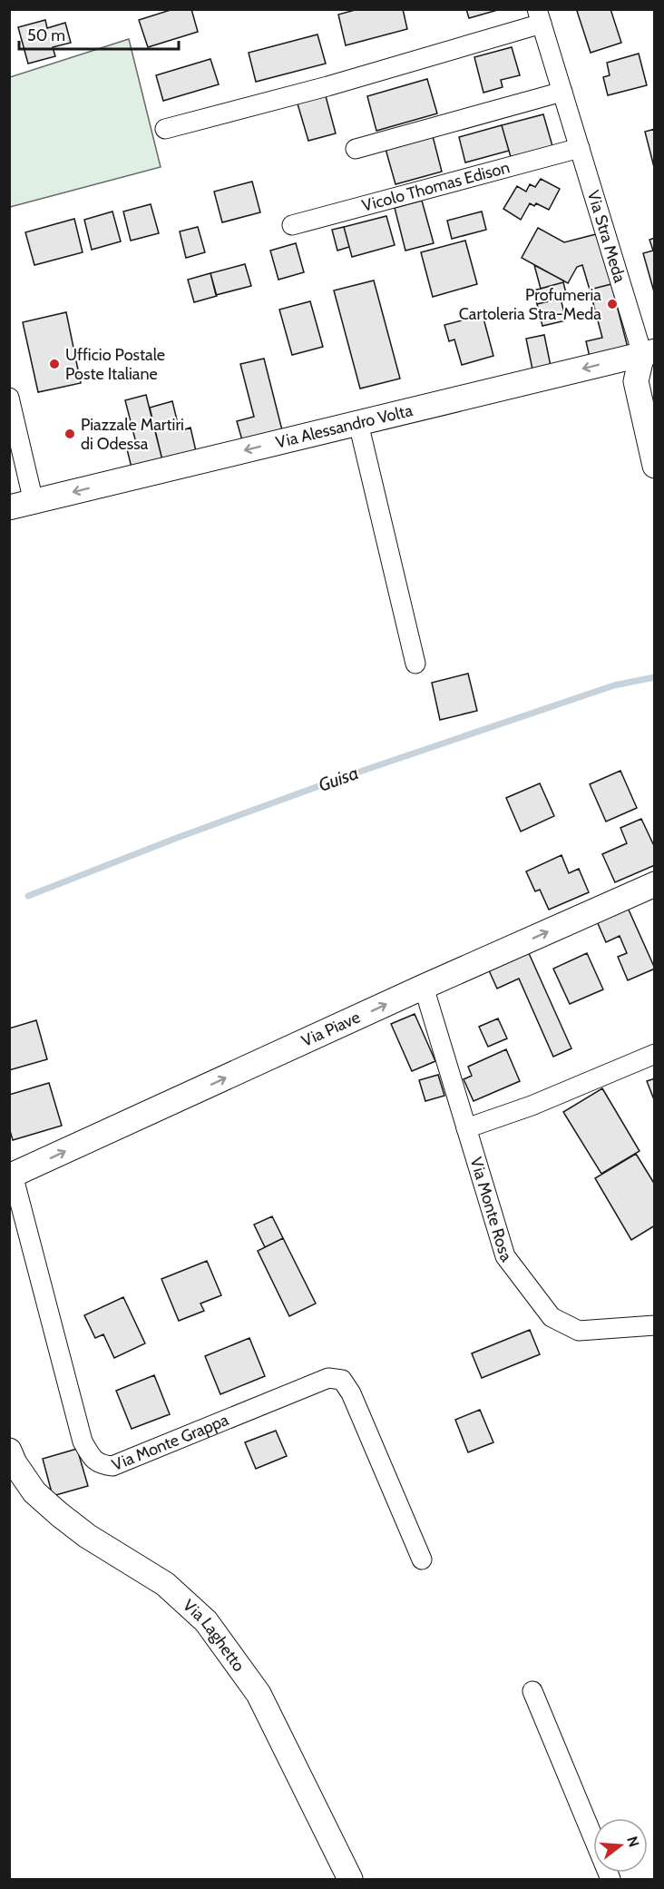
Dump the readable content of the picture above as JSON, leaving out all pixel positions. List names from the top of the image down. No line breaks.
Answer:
{"streets":{"street":["Vicolo Thomas Edison","Via Stra Meda","Via Alessandro Volta","Via Piave","Via Monte Rosa","Via Monte Grappa","Via Laghetto"]},"crossings":[["Vicolo Thomas Edison","Via Stra Meda"],["Via Stra Meda","Via Alessandro Volta"],["Via Piave","Via Monte Rosa"],["Via Piave","Via Monte Grappa"]],"one_way":["Via Alessandro Volta","Via Piave"],"water":["Guisa"],"places":["Profumeria Cartoleria Stra-Meda","Ufficio Postale Poste Italiane","Piazzale Martiri di Odessa"],"scale_bar":"50 m","north":"right"}
